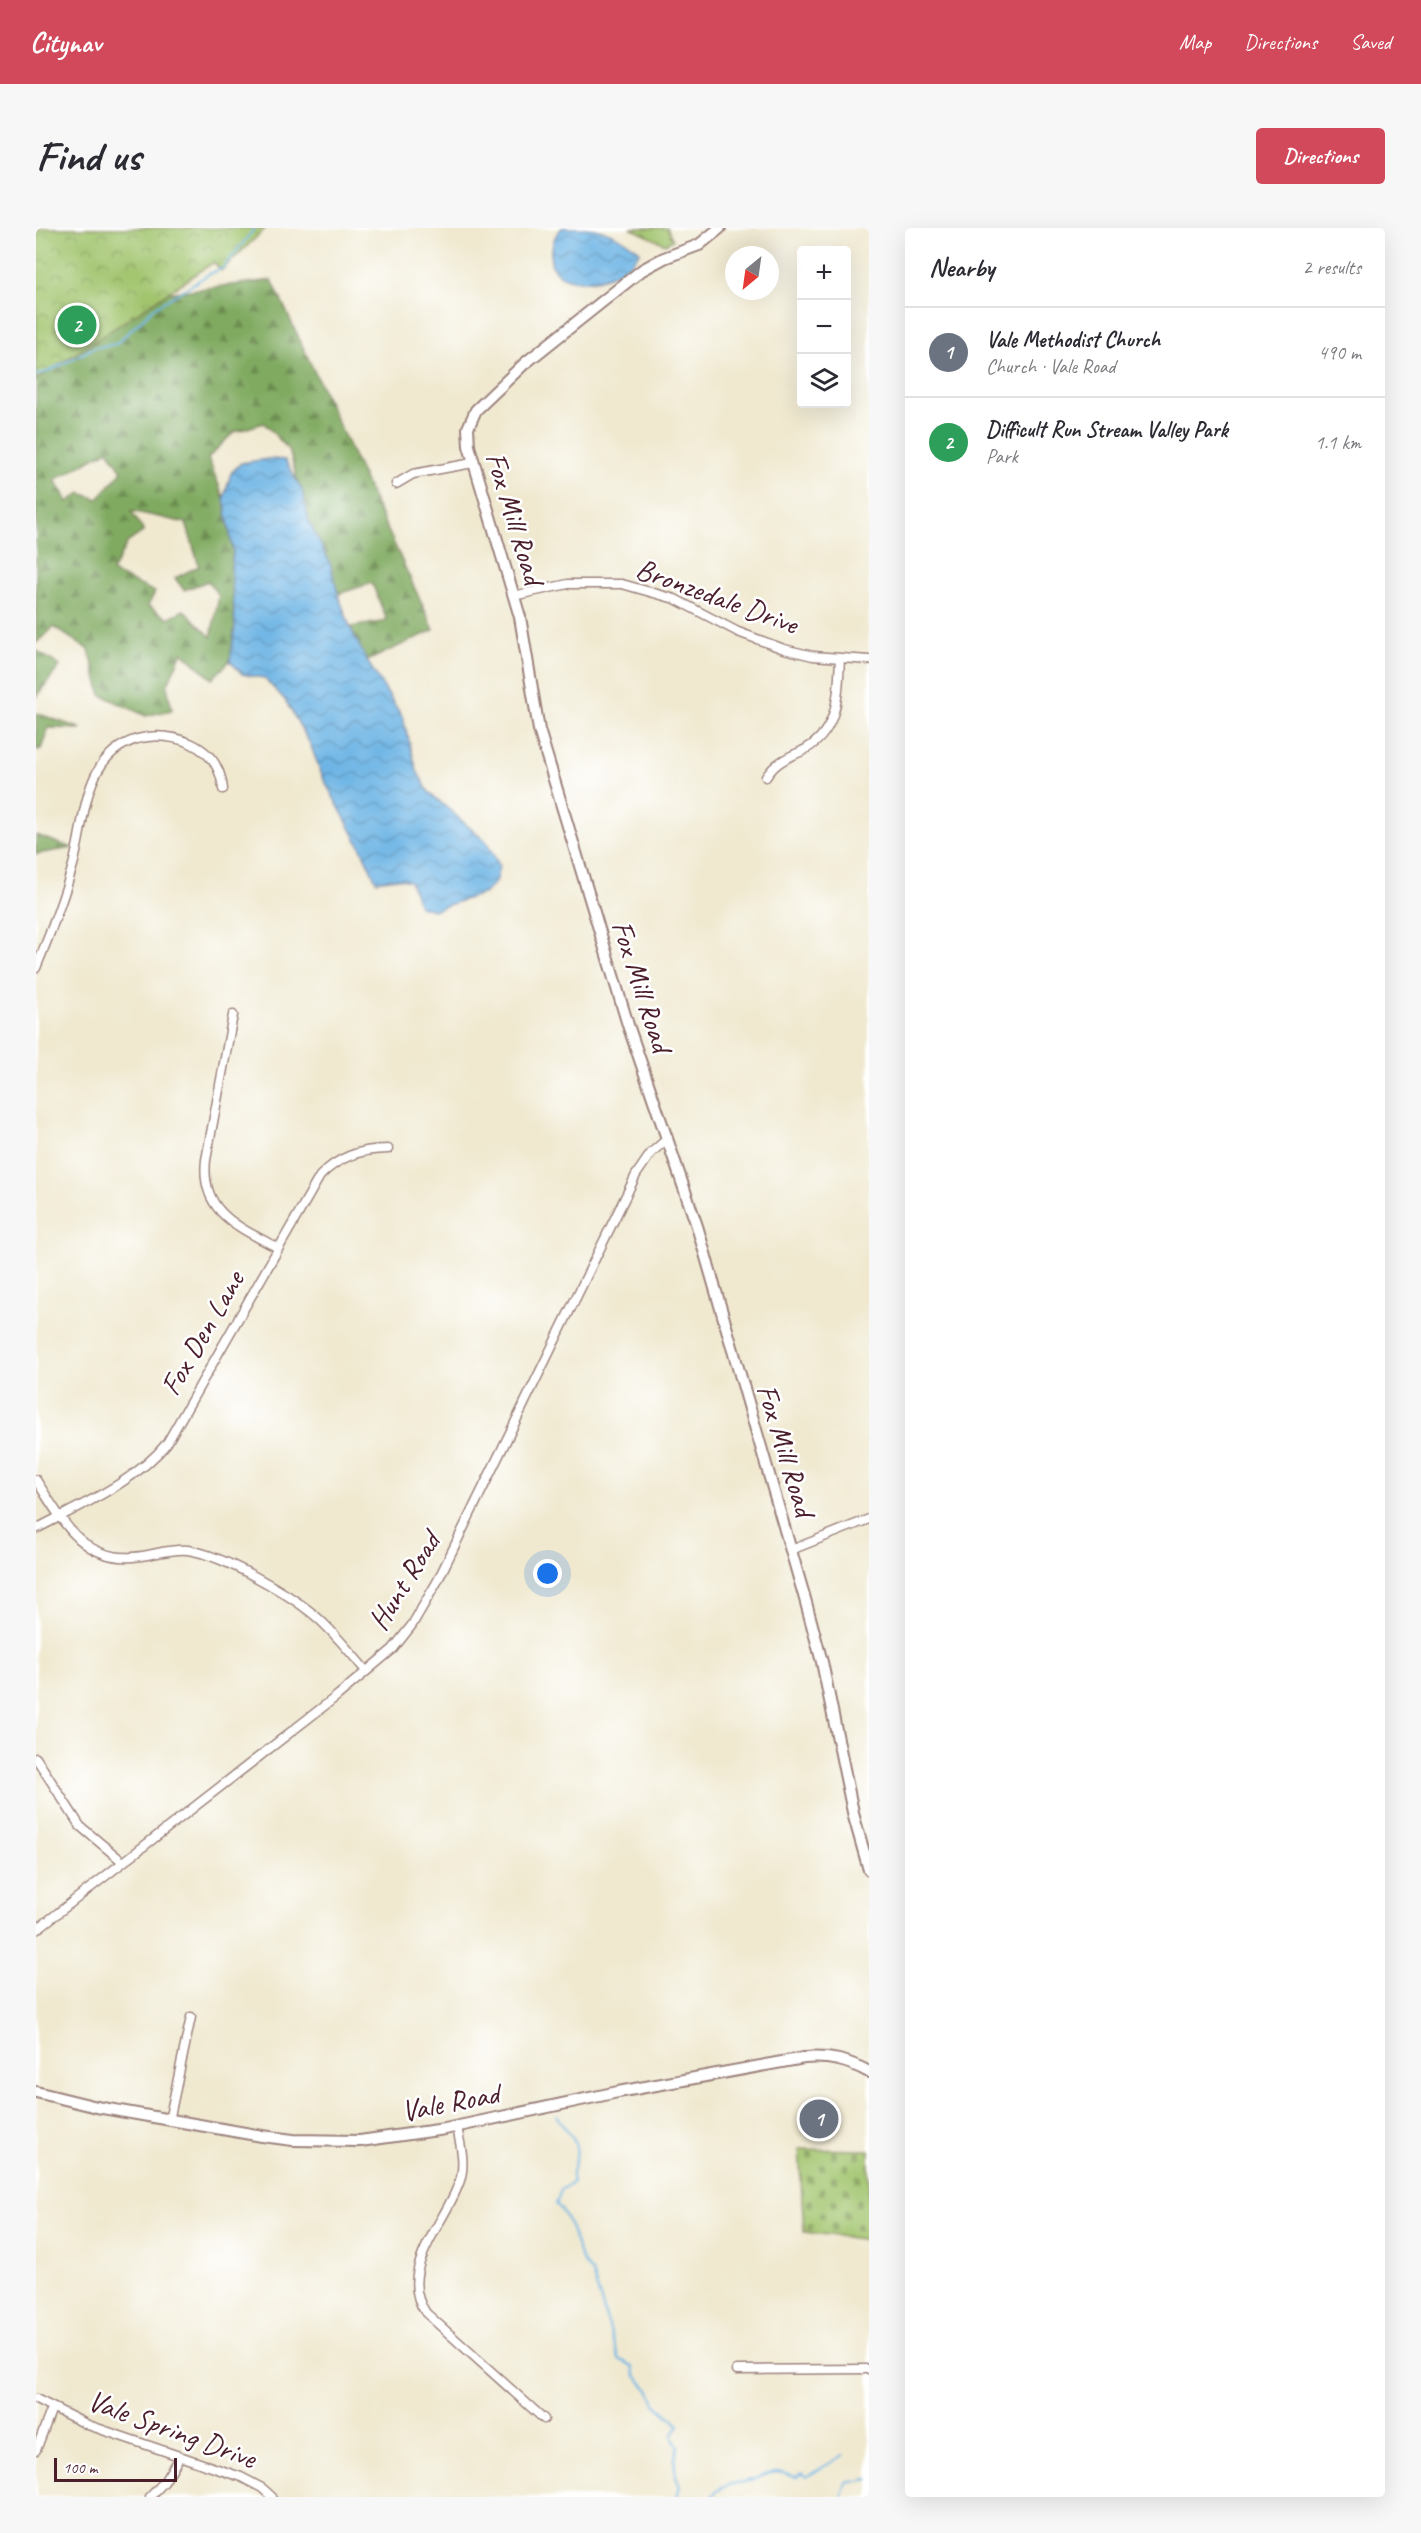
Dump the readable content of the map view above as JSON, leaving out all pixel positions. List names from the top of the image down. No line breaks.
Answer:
{"streets":{"main road":["Fox Mill Road","Vale Road"],"street":["Bronzedale Drive","Fox Den Lane","Hunt Road","Vale Spring Drive"]},"crossings":[["Fox Mill Road","Bronzedale Drive"],["Fox Mill Road","Hunt Road"]],"scale_bar":"100 m","north":"bottom left","page":{"header":"Citynav","nav":["Map","Directions","Saved"],"buttons":"Directions","title":"Find us","heading":["Nearby","2 results"],"map_buttons":["+","−"],"pins":["2","1"],"list":[{"mark":"1","name":"Vale Methodist Church","note":"Church · Vale Road","value":"490 m"},{"mark":"2","name":"Difficult Run Stream Valley Park","note":"Park","value":"1.1 km"}],"scale":"100 m"}}
